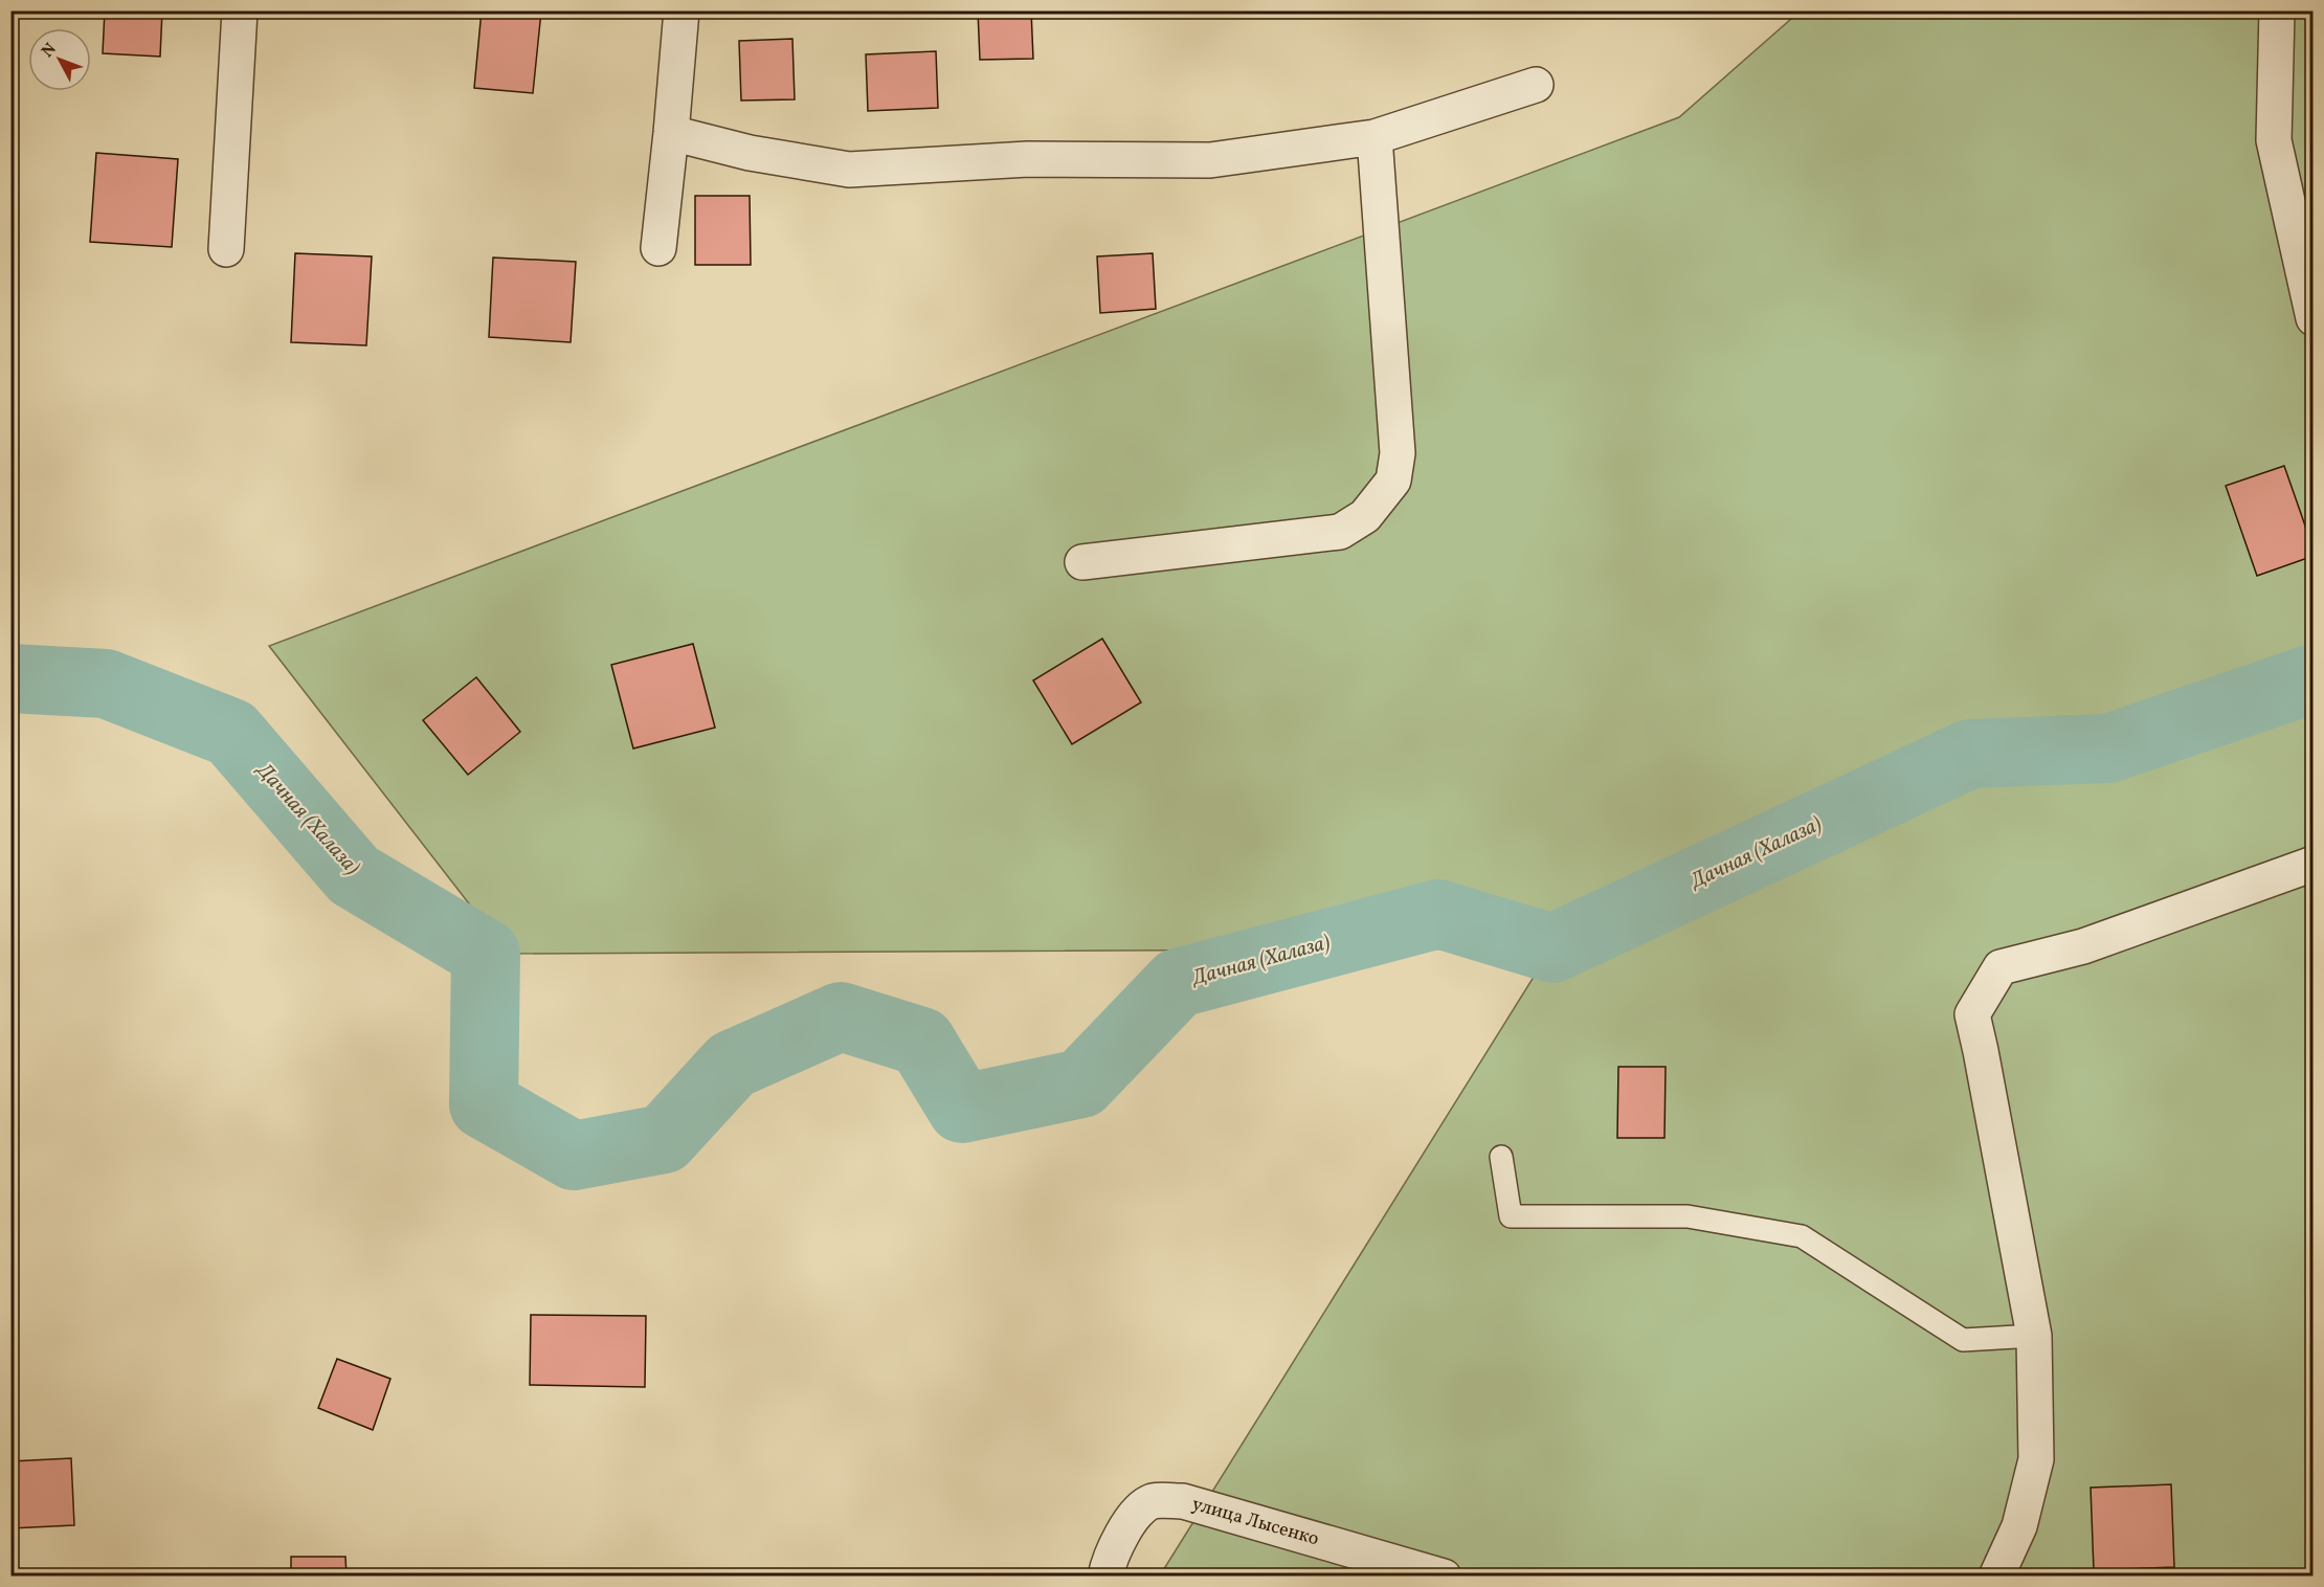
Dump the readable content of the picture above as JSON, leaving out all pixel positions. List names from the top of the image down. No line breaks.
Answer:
{"streets":{"street":["улица Лысенко"]},"water":["Дачная (Халаза)"],"north":"top left"}
